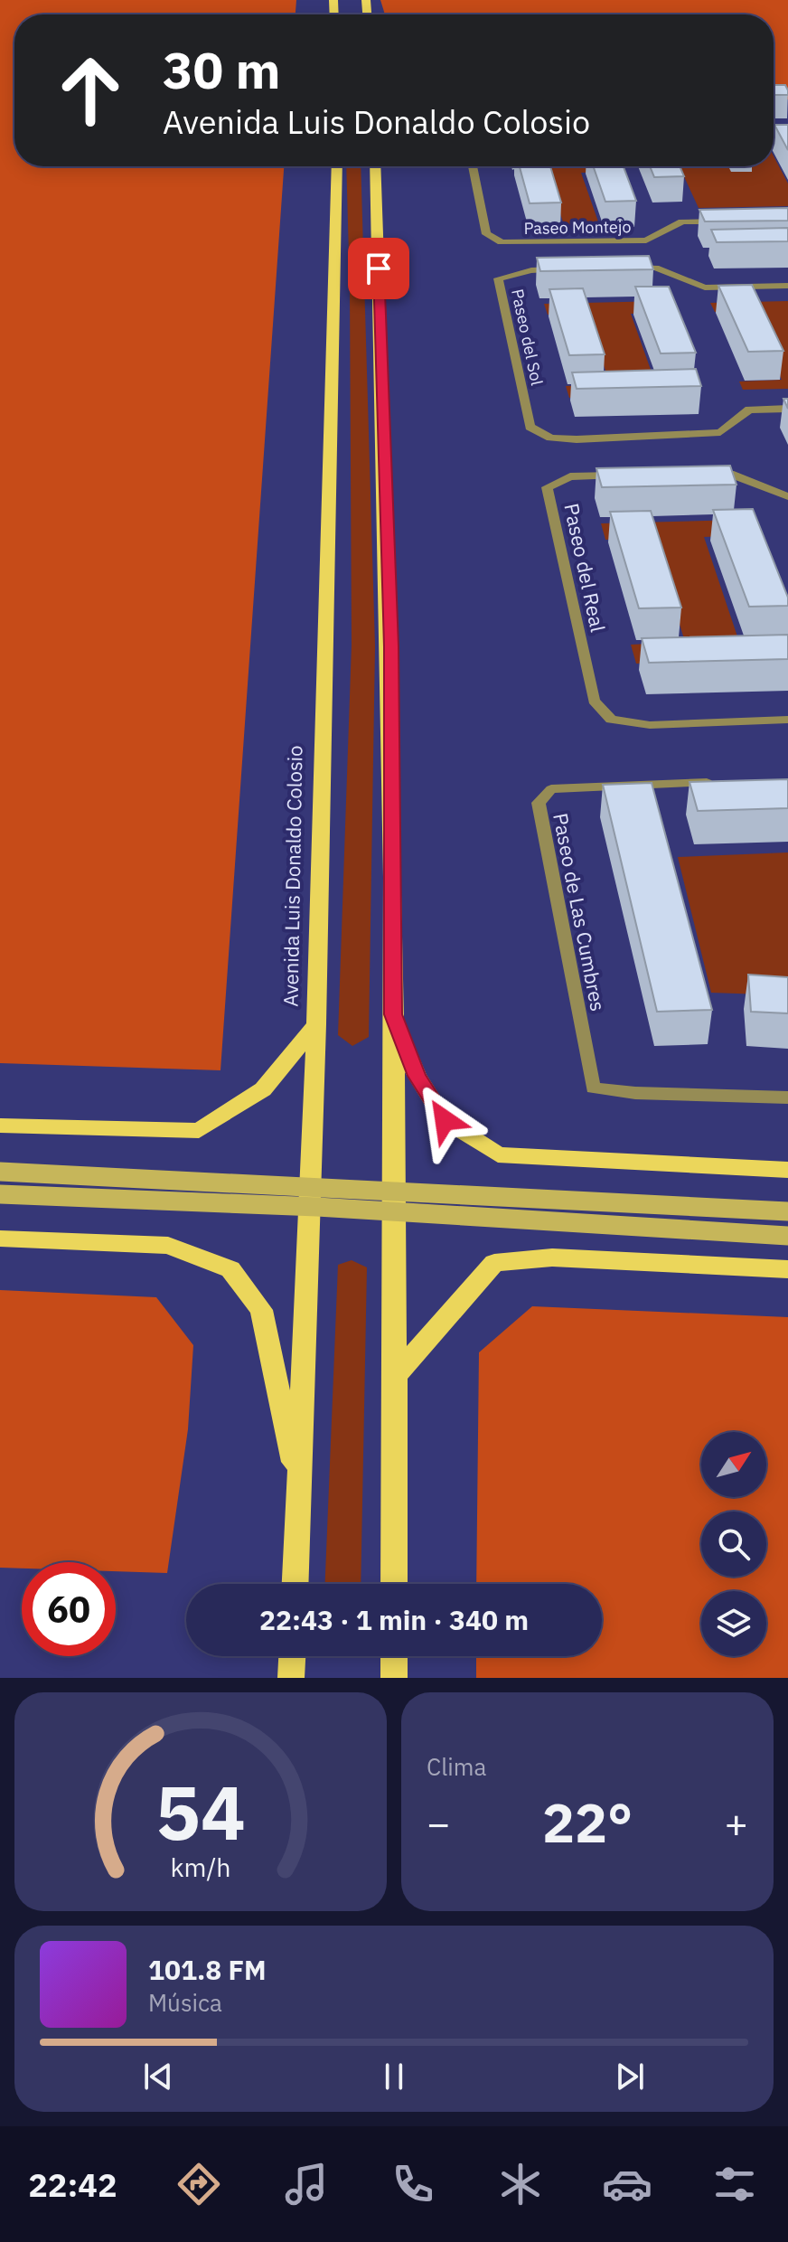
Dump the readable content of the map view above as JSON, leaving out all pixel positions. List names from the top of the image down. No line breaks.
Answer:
{"streets":{"main road":["Avenida Luis Donaldo Colosio"],"street":["Paseo Montejo","Paseo del Sol","Paseo del Real","Paseo de Las Cumbres"]},"north":"top right","page":{"turn":["30 m","Avenida Luis Donaldo Colosio"],"limit":"60","trip":"22:43 · 1 min · 340 m","tile":"Clima","heat":["−","22°","+"],"song":["101.8 FM","Música"],"tabs":"22:42","gauge":["54","km/h"]}}
